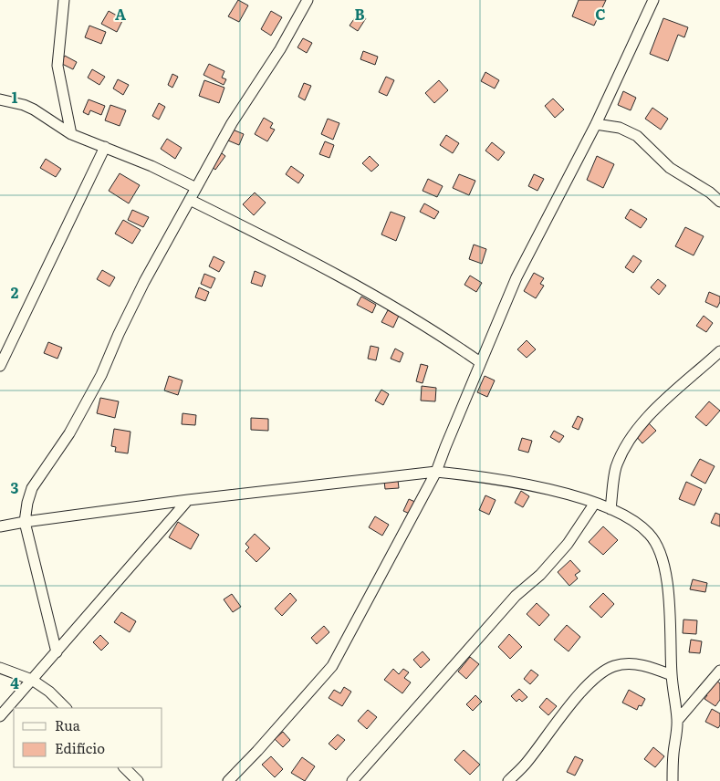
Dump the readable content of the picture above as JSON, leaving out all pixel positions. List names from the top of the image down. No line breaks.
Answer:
{"legend":["Rua","Edifício"],"grid":{"columns":["A","B","C"],"rows":["1","2","3","4"]}}
